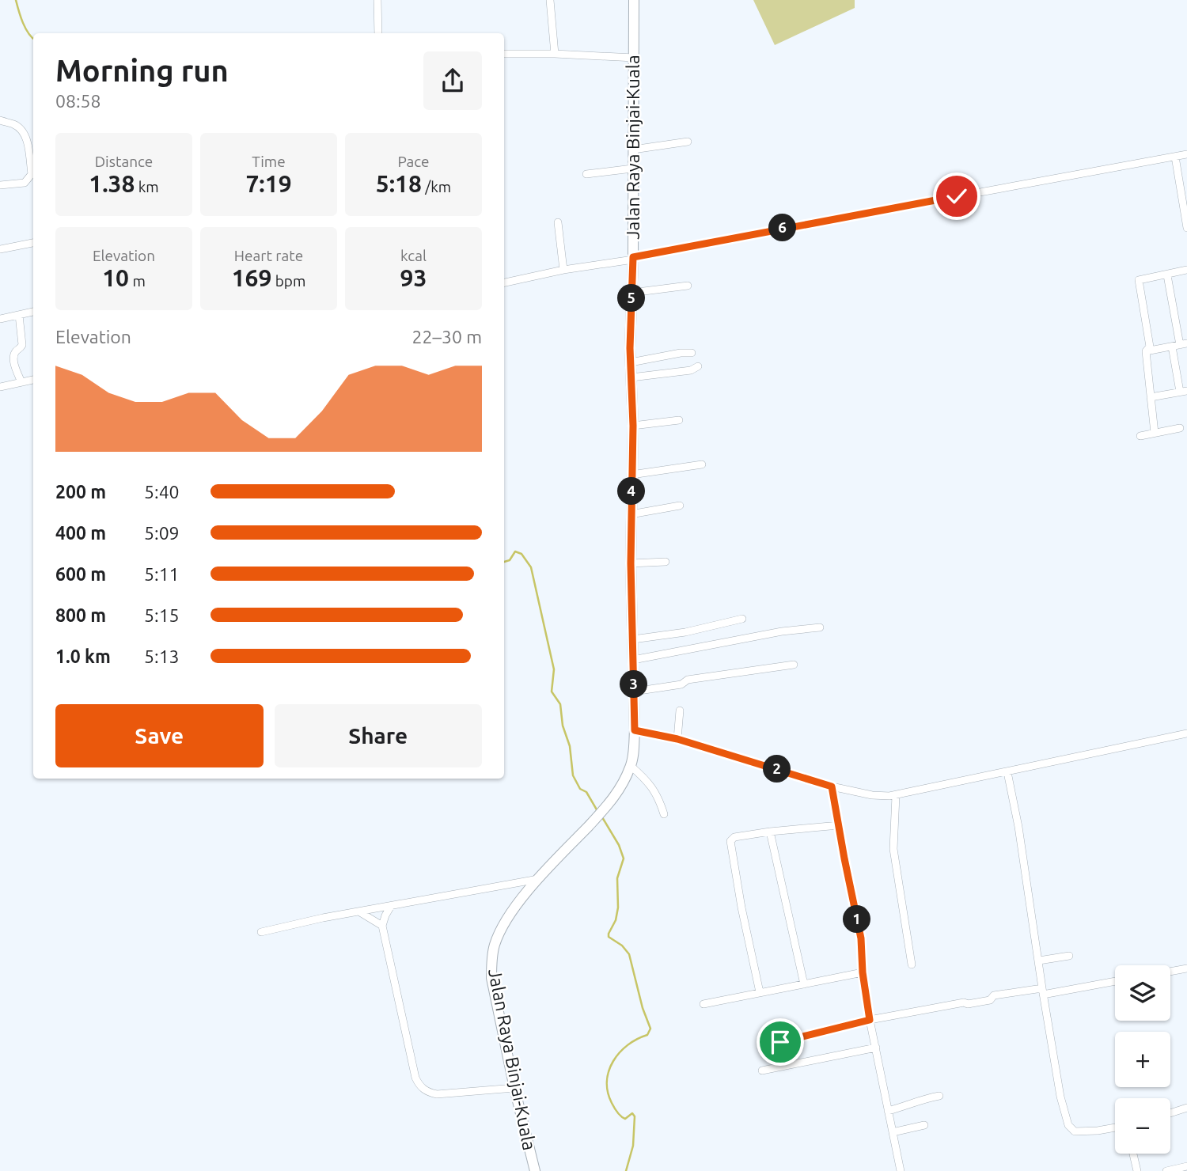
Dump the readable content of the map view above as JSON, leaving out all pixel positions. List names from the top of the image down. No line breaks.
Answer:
{"streets":{"main road":["Jalan Raya Binjai-Kuala"]},"page":{"heading":["Morning run","08:58"],"stats":[["Distance","1.38 km"],["Time","7:19"],["Pace","5:18 /km"],["Elevation","10 m"],["Heart rate","169 bpm"],["kcal","93"]],"pins":["6","5","4","3","2","1"],"chart":["Elevation","22–30 m"],"list":[{"name":"200 m","note":"5:40"},{"name":"400 m","note":"5:09"},{"name":"600 m","note":"5:11"},{"name":"800 m","note":"5:15"},{"name":"1.0 km","note":"5:13"}],"buttons":["Save","Share"],"map_buttons":["+","−"]}}
